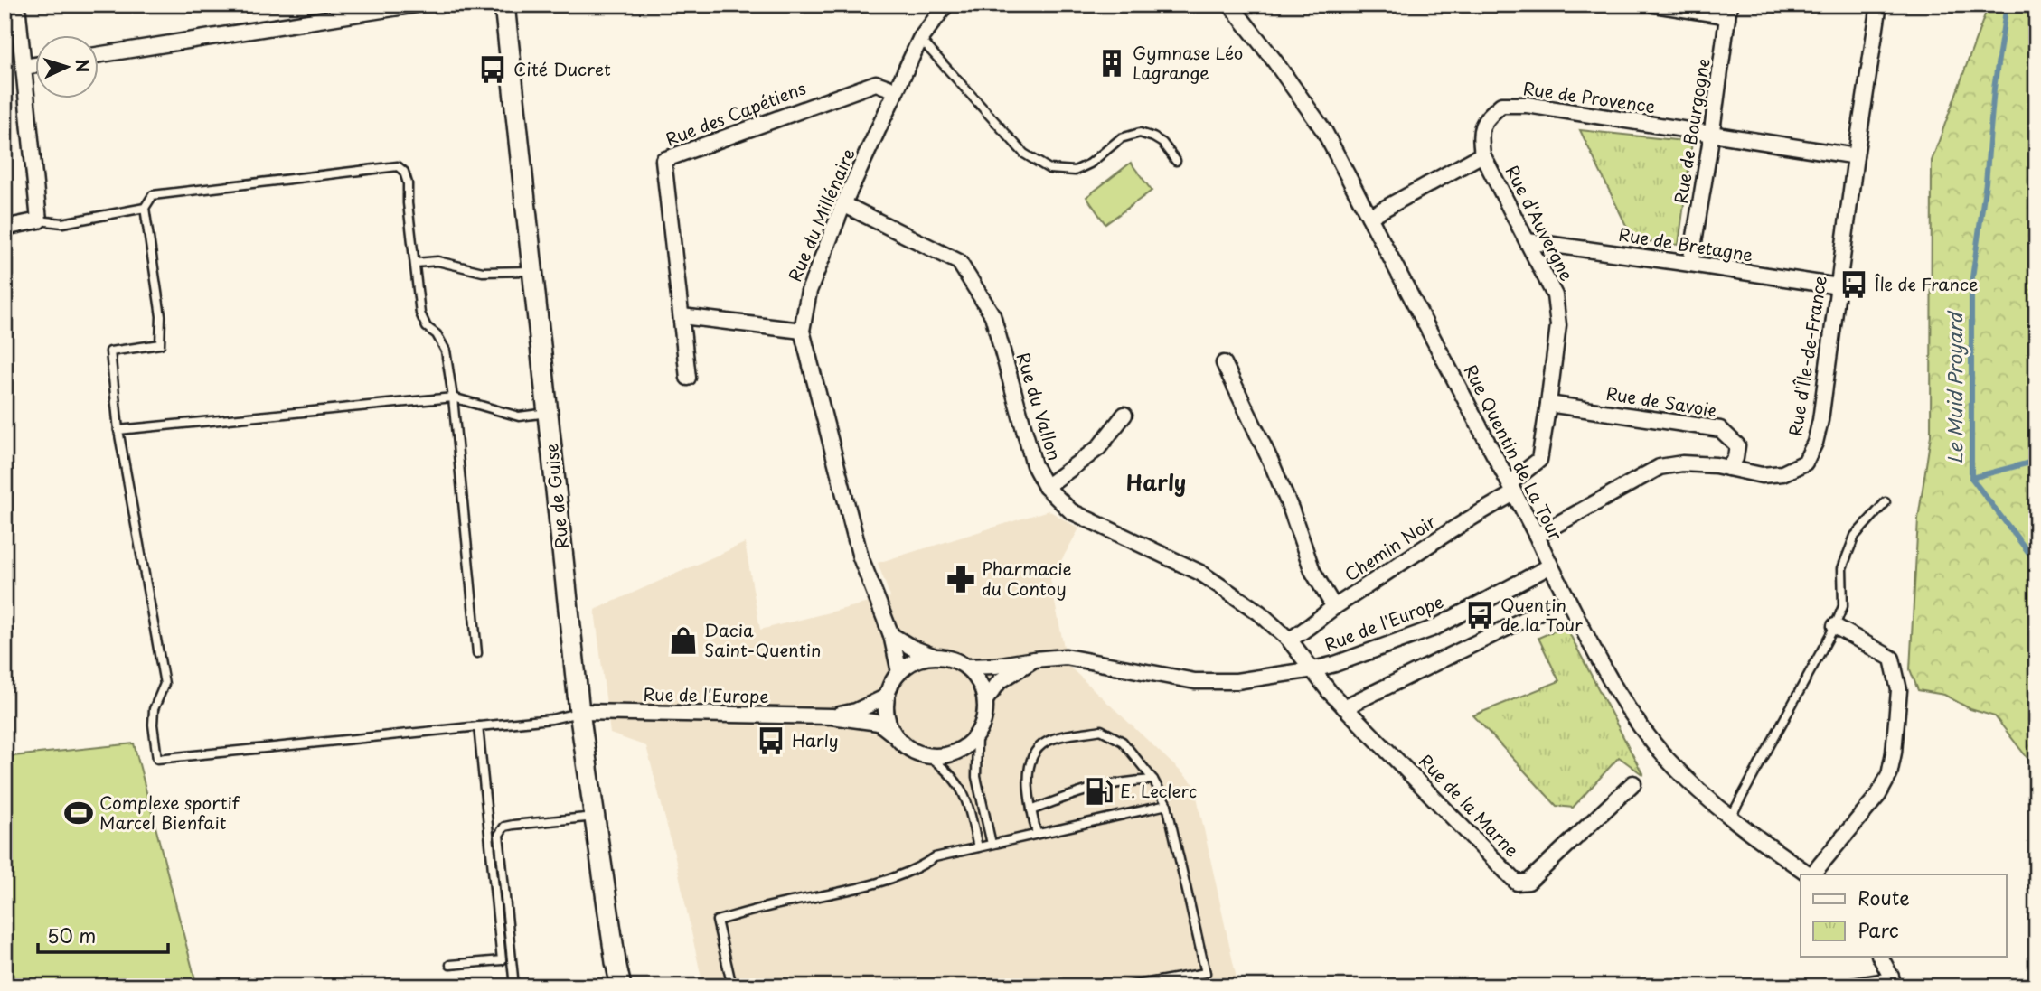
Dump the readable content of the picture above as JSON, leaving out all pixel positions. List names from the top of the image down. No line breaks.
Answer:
{"streets":{"main road":["Rue de Guise"],"street":["Rue de Provence","Rue des Capétiens","Rue de Bourgogne","Rue du Millénaire","Rue d'Auvergne","Rue de Bretagne","Rue d'Île-de-France","Rue de Savoie","Rue du Vallon","Rue Quentin de La Tour","Chemin Noir","Rue de l'Europe","Rue de la Marne"]},"crossings":[["Rue de Provence","Rue de Bourgogne"],["Rue de Provence","Rue d'Auvergne"],["Rue de Provence","Rue d'Île-de-France"],["Rue des Capétiens","Rue du Millénaire"],["Rue de Bourgogne","Rue de Bretagne"],["Rue du Millénaire","Rue du Vallon"],["Rue du Millénaire","Rue de l'Europe"],["Rue d'Auvergne","Rue de Bretagne"],["Rue d'Auvergne","Rue de Savoie"],["Rue d'Auvergne","Rue Quentin de La Tour"],["Rue d'Auvergne","Chemin Noir"],["Rue de Bretagne","Rue d'Île-de-France"],["Rue d'Île-de-France","Rue de Savoie"],["Rue d'Île-de-France","Rue Quentin de La Tour"],["Rue du Vallon","Chemin Noir"],["Rue du Vallon","Rue de l'Europe"],["Rue du Vallon","Rue de la Marne"],["Rue Quentin de La Tour","Chemin Noir"],["Rue Quentin de La Tour","Rue de l'Europe"],["Rue de Guise","Rue de l'Europe"],["Rue de l'Europe","Rue de la Marne"]],"districts":["Harly"],"water":["Le Muid Proyard"],"places":{"building":["Gymnase Léo Lagrange"],"bus stop":["Cité Ducret","Île de France","Quentin de la Tour","Harly"],"pharmacy":["Pharmacie du Contoy"],"shop":["Dacia Saint-Quentin"],"fuel station":["E. Leclerc"],"sports":["Complexe sportif Marcel Bienfait"]},"legend":["Route","Parc"],"scale_bar":"50 m","north":"right"}
